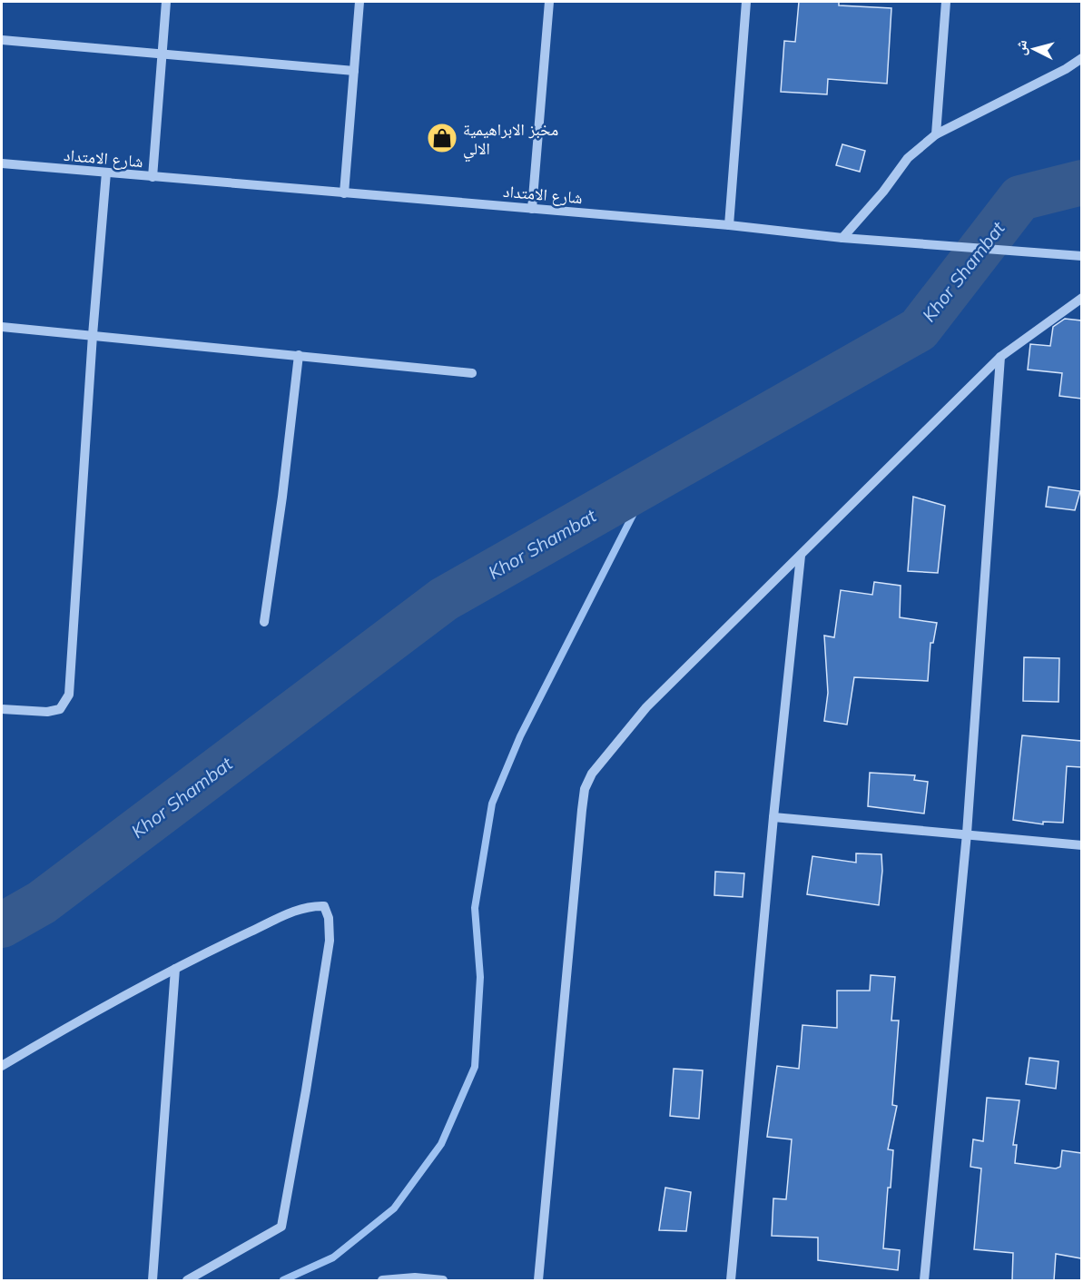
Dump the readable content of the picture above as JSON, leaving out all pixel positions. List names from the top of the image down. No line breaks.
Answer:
{"streets":{"street":["شارع الامتداد"]},"water":["Khor Shambat"],"places":{"shop":["مخبز الابراهيمية الالي"]},"north":"left"}
